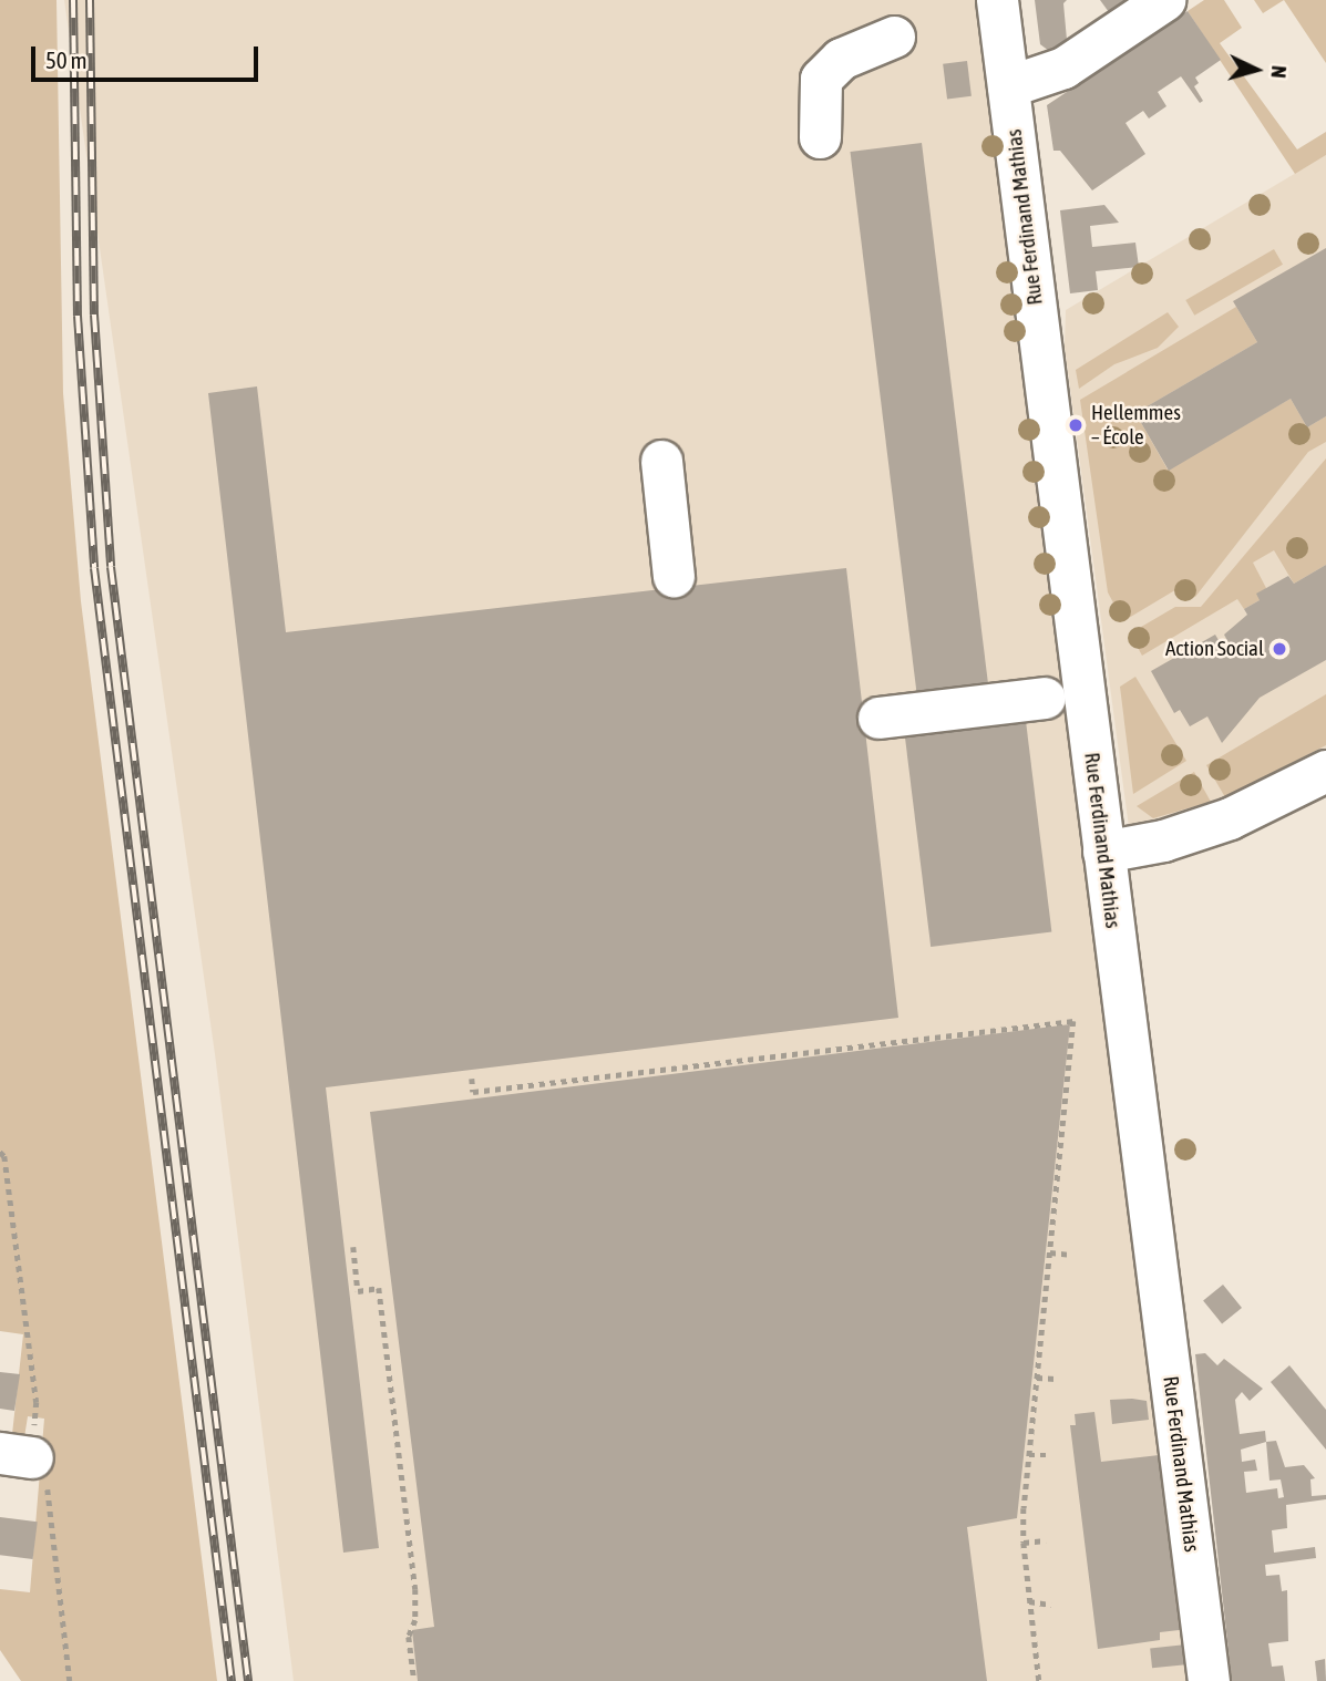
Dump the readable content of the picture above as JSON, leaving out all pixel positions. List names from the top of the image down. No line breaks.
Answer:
{"streets":{"street":["Rue Ferdinand Mathias"]},"places":["Hellemmes – École","Action Social"],"scale_bar":"50 m","north":"right"}
